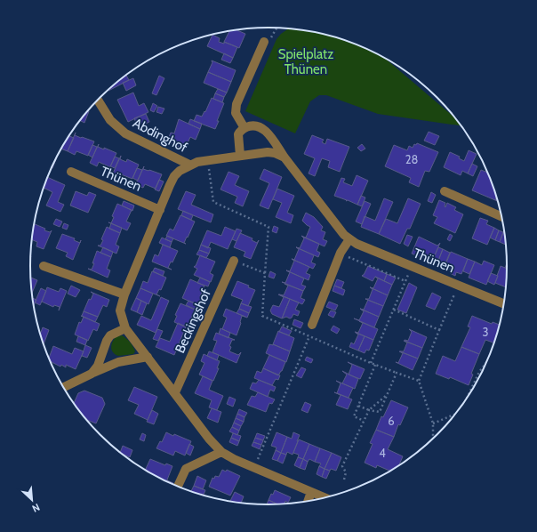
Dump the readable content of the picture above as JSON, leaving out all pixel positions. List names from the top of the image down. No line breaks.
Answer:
{"streets":{"street":["Abdinghof","Thünen","Beckingshof"]},"parks":["Spielplatz Thünen"],"house_numbers":["28","3","6","4"],"north":"bottom right"}
